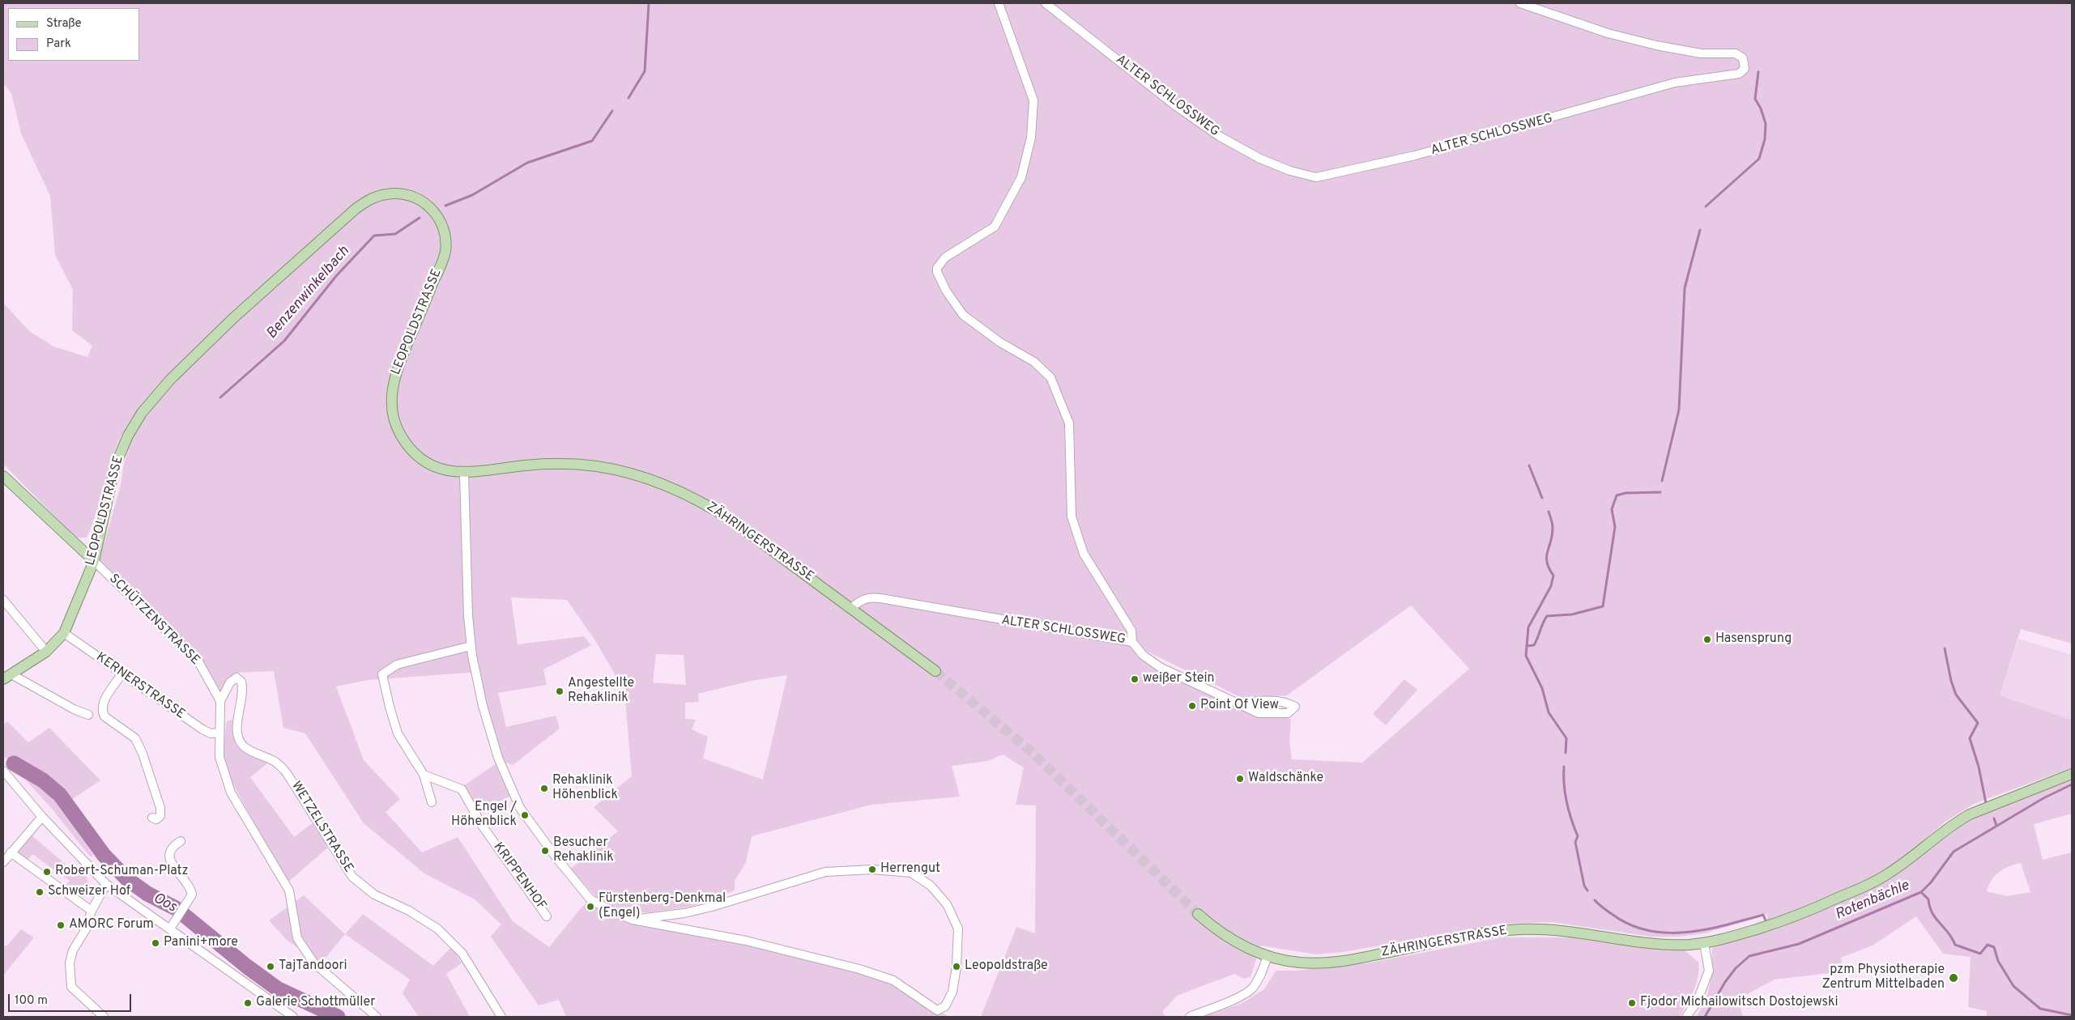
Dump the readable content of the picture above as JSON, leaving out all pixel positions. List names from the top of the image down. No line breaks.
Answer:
{"streets":{"main road":["LEOPOLDSTRASSE","ZÄHRINGERSTRASSE"],"street":["ALTER SCHLOSSWEG","SCHÜTZENSTRASSE","KERNERSTRASSE","WETZELSTRASSE","KRIPPENHOF"]},"crossings":[["ALTER SCHLOSSWEG","ZÄHRINGERSTRASSE"],["LEOPOLDSTRASSE","ZÄHRINGERSTRASSE"],["LEOPOLDSTRASSE","SCHÜTZENSTRASSE"],["LEOPOLDSTRASSE","KERNERSTRASSE"],["SCHÜTZENSTRASSE","WETZELSTRASSE"]],"water":["Benzenwinkelbach","Rotenbächle","Oos"],"places":["Hasensprung","weißer Stein","Angestellte Rehaklinik","Point Of View","Waldschänke","Rehaklinik Höhenblick","Engel / Höhenblick","Besucher Rehaklinik","Herrengut","Robert-Schuman-Platz","Schweizer Hof","Fürstenberg-Denkmal (Engel)","AMORC Forum","Panini+more","TajTandoori","Leopoldstraße","pzm Physiotherapie Zentrum Mittelbaden","Galerie Schottmüller","Fjodor Michailowitsch Dostojewski"],"legend":["Straße","Park"],"scale_bar":"100 m"}
